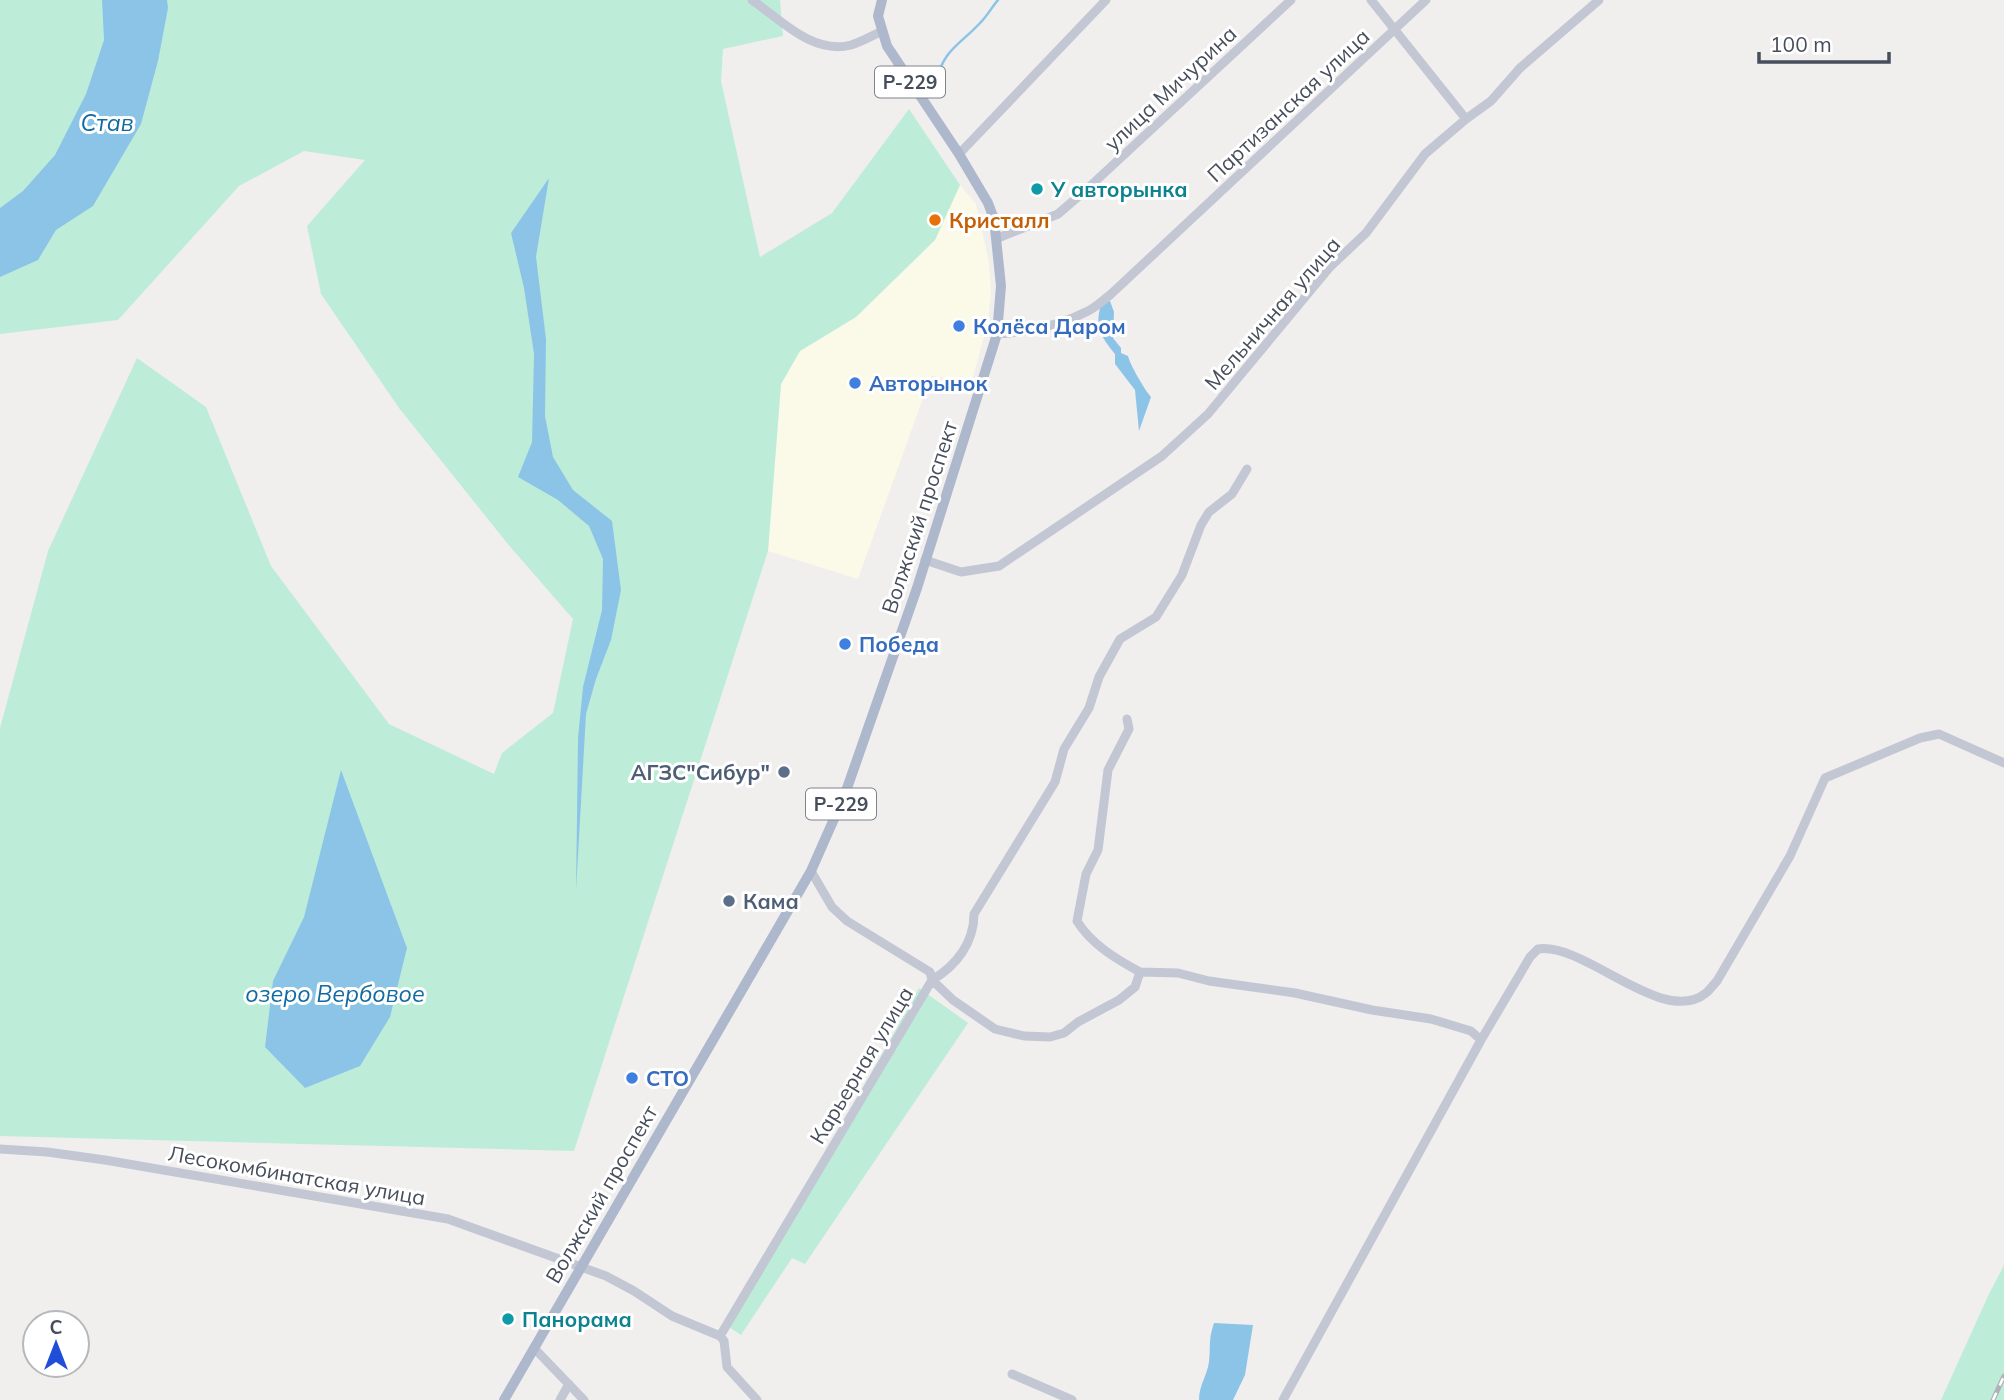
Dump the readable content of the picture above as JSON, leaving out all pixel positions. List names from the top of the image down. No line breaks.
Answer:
{"streets":{"main road":["Р-229","Волжский проспект"],"street":["улица Мичурина","Партизанская улица","Мельничная улица","Карьерная улица","Лесокомбинатская улица"]},"crossings":[["улица Мичурина","Волжский проспект"],["Партизанская улица","Волжский проспект"],["Мельничная улица","Волжский проспект"],["Волжский проспект","Лесокомбинатская улица"],["Карьерная улица","Лесокомбинатская улица"]],"water":["Став","озеро Вербовое"],"places":["У авторынка","Кристалл","Колёса Даром","Авторынок","Победа","АГЗС\"Сибур\"","Кама","СТО","Панорама"],"scale_bar":"100 m","north":"top"}
